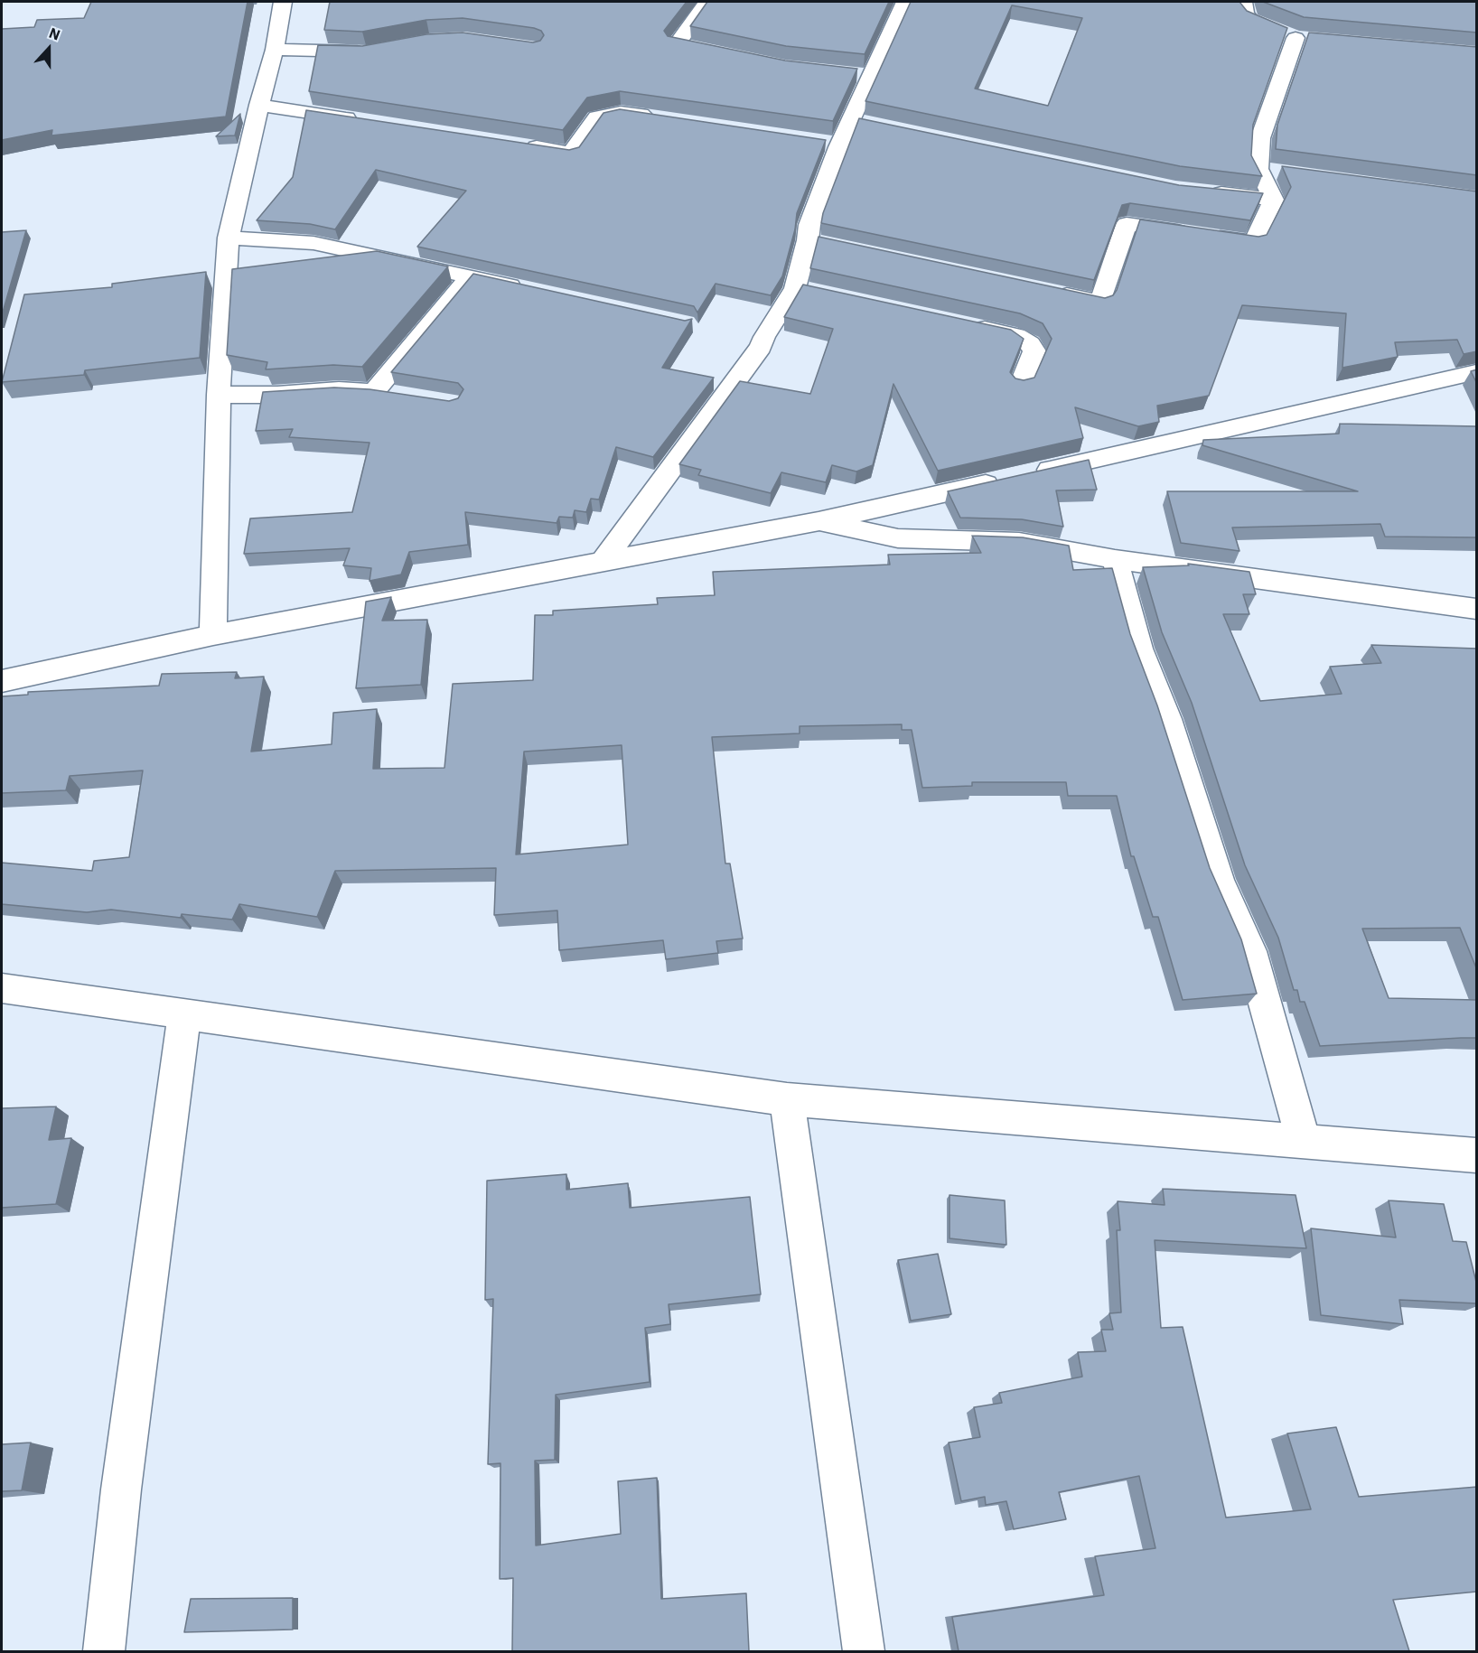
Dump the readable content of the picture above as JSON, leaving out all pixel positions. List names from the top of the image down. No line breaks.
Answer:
{"north":"top"}
